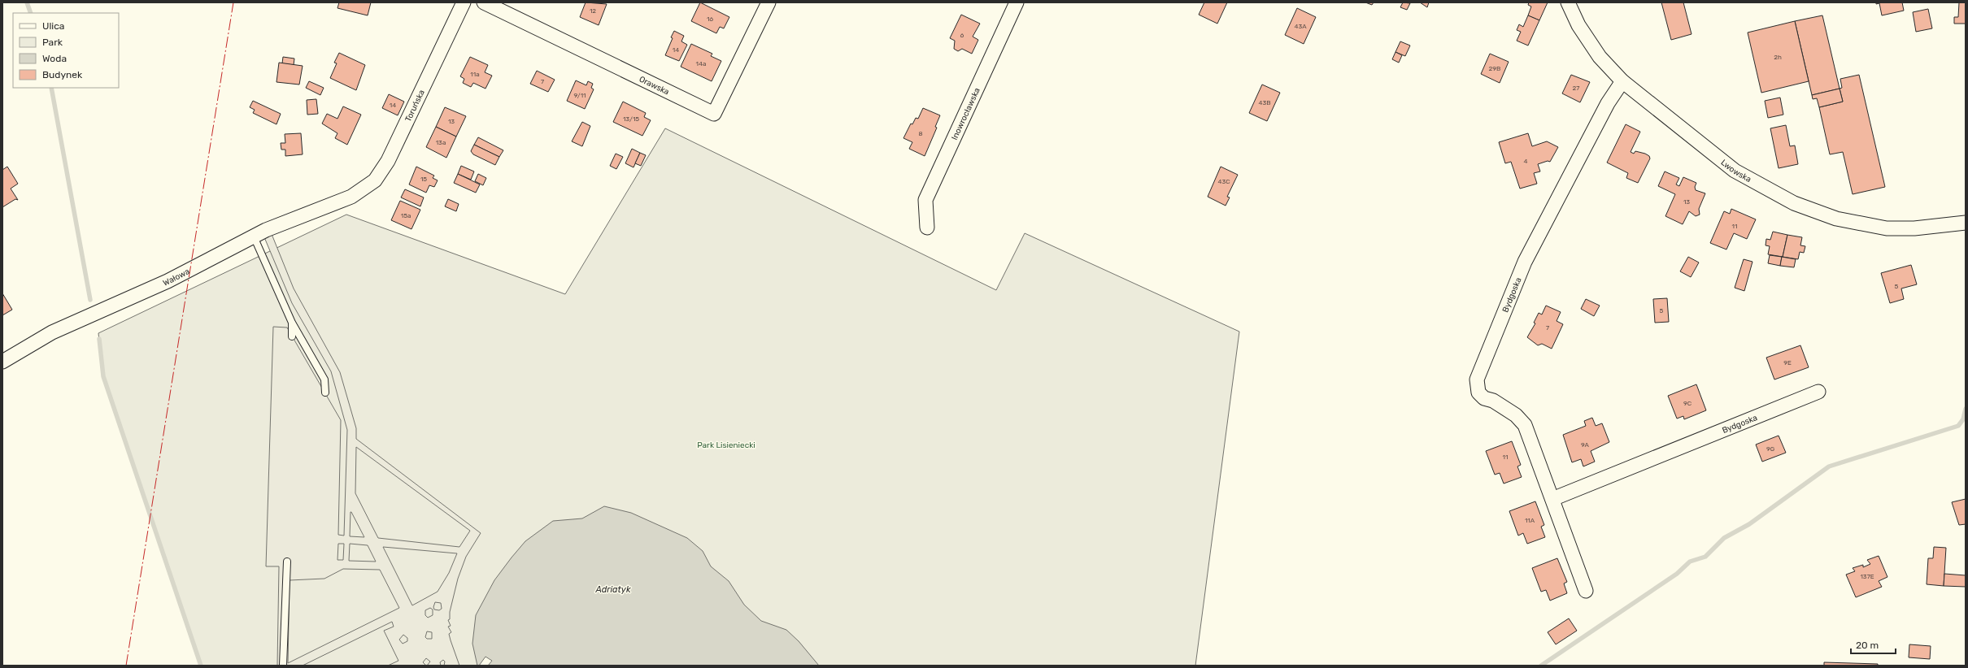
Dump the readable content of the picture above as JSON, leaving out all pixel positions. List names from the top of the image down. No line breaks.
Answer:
{"streets":{"street":["Orawska","Toruńska","Inowrocławska","Lwowska","Wałowa","Bydgoska"]},"crossings":[["Toruńska","Wałowa"],["Lwowska","Bydgoska"]],"water":["Adriatyk"],"parks":["Park Lisieniecki"],"house_numbers":["12","16","43A","6","14","2h","14a","29B","11a","7","27","9/11","43B","14","13/15","13","8","13a","4","15","43C","13","15a","11","5","5","7","9E","9C","9A","9G","11","11A","137E"],"legend":["Ulica","Park","Woda","Budynek"],"scale_bar":"20 m"}
